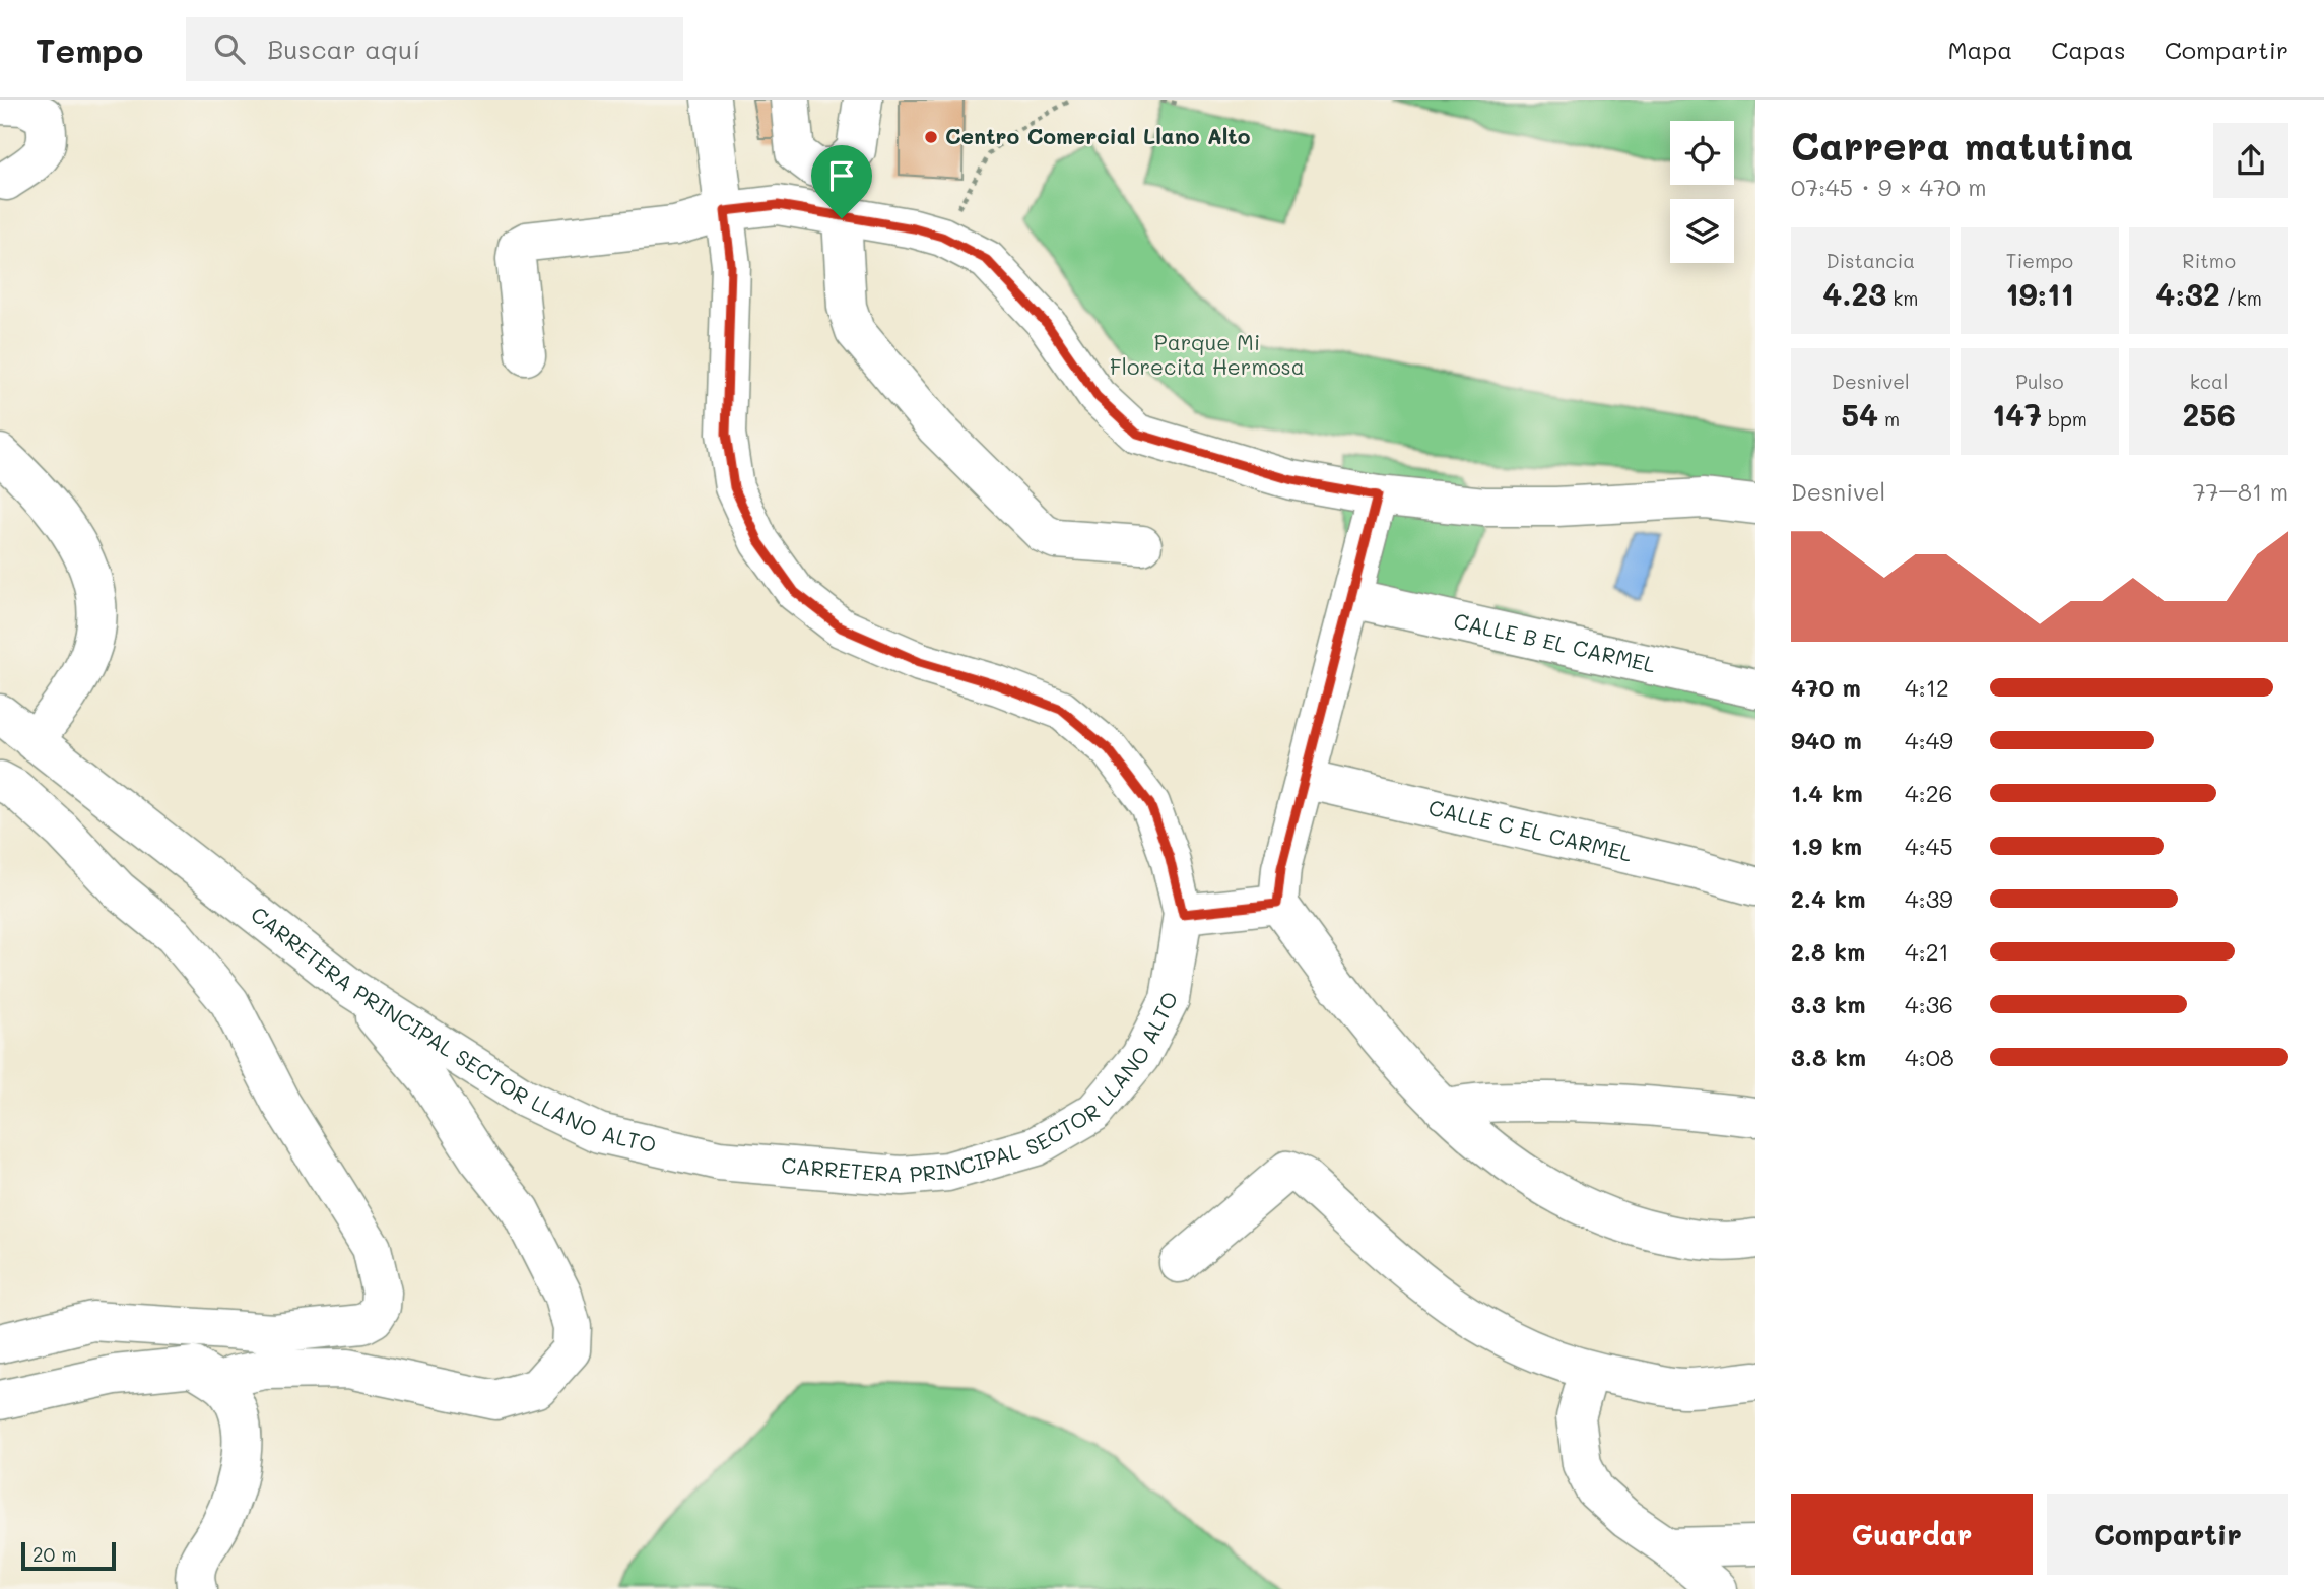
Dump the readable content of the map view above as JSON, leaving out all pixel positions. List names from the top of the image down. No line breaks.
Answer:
{"streets":{"street":["CALLE B EL CARMEL","CALLE C EL CARMEL","CARRETERA PRINCIPAL SECTOR LLANO ALTO"]},"parks":["Parque Mi Florecita Hermosa"],"places":["Centro Comercial Llano Alto"],"scale_bar":"20 m","page":{"header":"Tempo","search":"Buscar aquí","nav":["Mapa","Capas","Compartir"],"heading":["Carrera matutina","07:45 · 9 × 470 m"],"stats":[["Distancia","4.23 km"],["Tiempo","19:11"],["Ritmo","4:32 /km"],["Desnivel","54 m"],["Pulso","147 bpm"],["kcal","256"]],"chart":["Desnivel","77–81 m"],"list":[{"name":"470 m","note":"4:12"},{"name":"940 m","note":"4:49"},{"name":"1.4 km","note":"4:26"},{"name":"1.9 km","note":"4:45"},{"name":"2.4 km","note":"4:39"},{"name":"2.8 km","note":"4:21"},{"name":"3.3 km","note":"4:36"},{"name":"3.8 km","note":"4:08"}],"buttons":["Guardar","Compartir"],"scale":"20 m"}}
